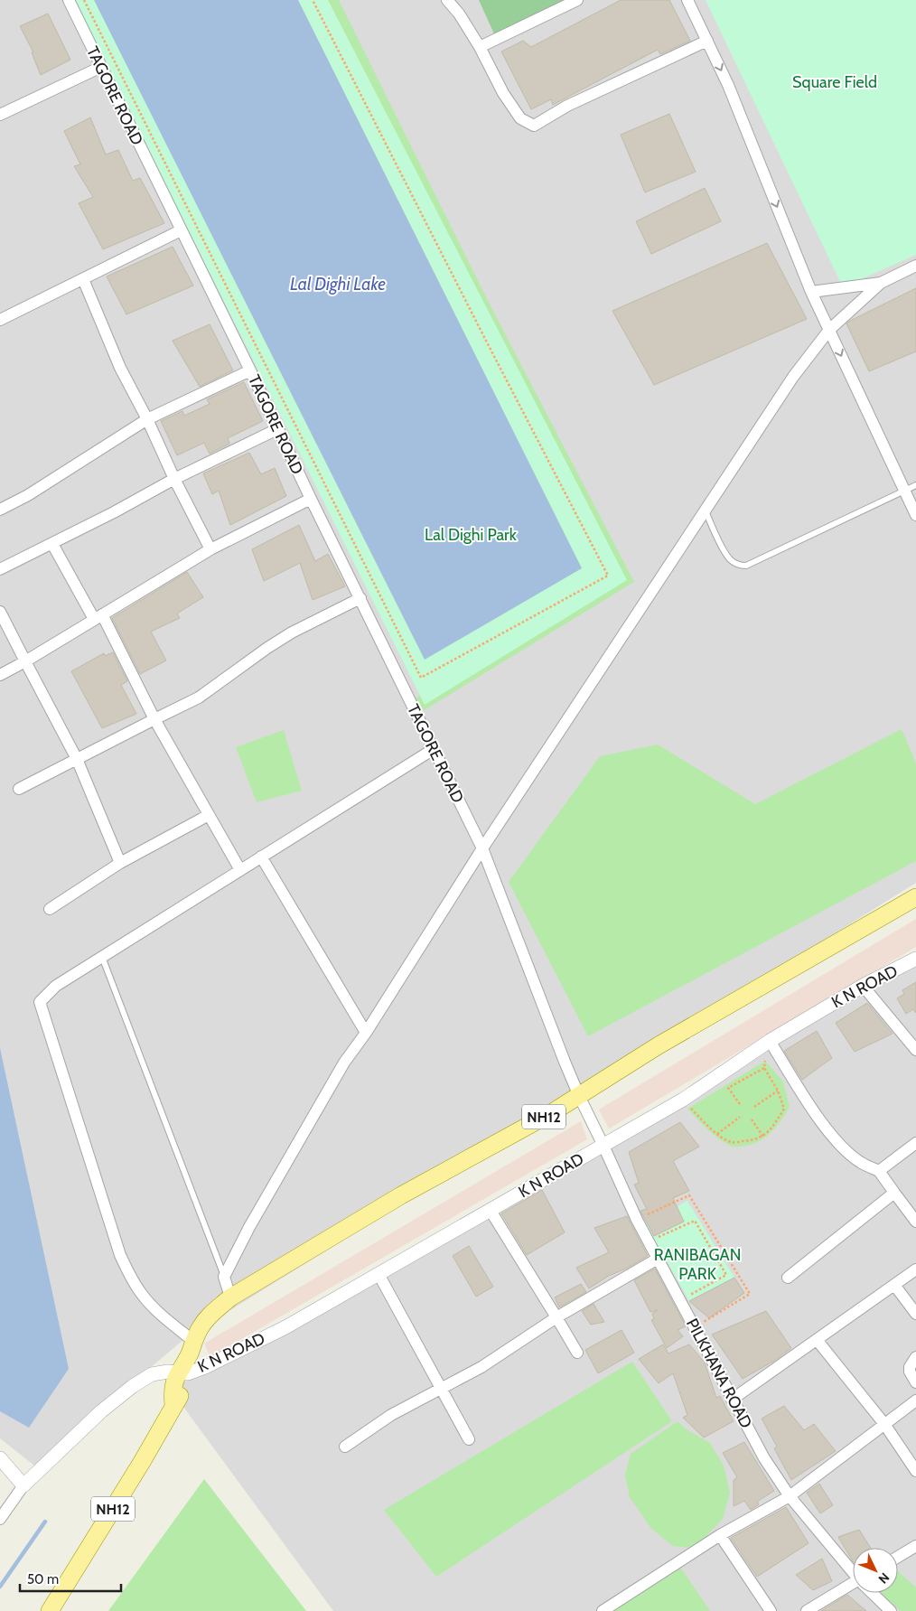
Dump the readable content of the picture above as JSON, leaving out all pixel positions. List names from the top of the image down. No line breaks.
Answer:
{"streets":{"main road":["NH12"],"street":["TAGORE ROAD","K N ROAD","PILKHANA ROAD"]},"crossings":[["TAGORE ROAD","NH12"],["TAGORE ROAD","PILKHANA ROAD"],["K N ROAD","NH12"],["K N ROAD","PILKHANA ROAD"],["NH12","PILKHANA ROAD"]],"water":["Lal Dighi Lake"],"parks":["Square Field","Lal Dighi Park","RANIBAGAN PARK"],"scale_bar":"50 m","north":"bottom right"}
